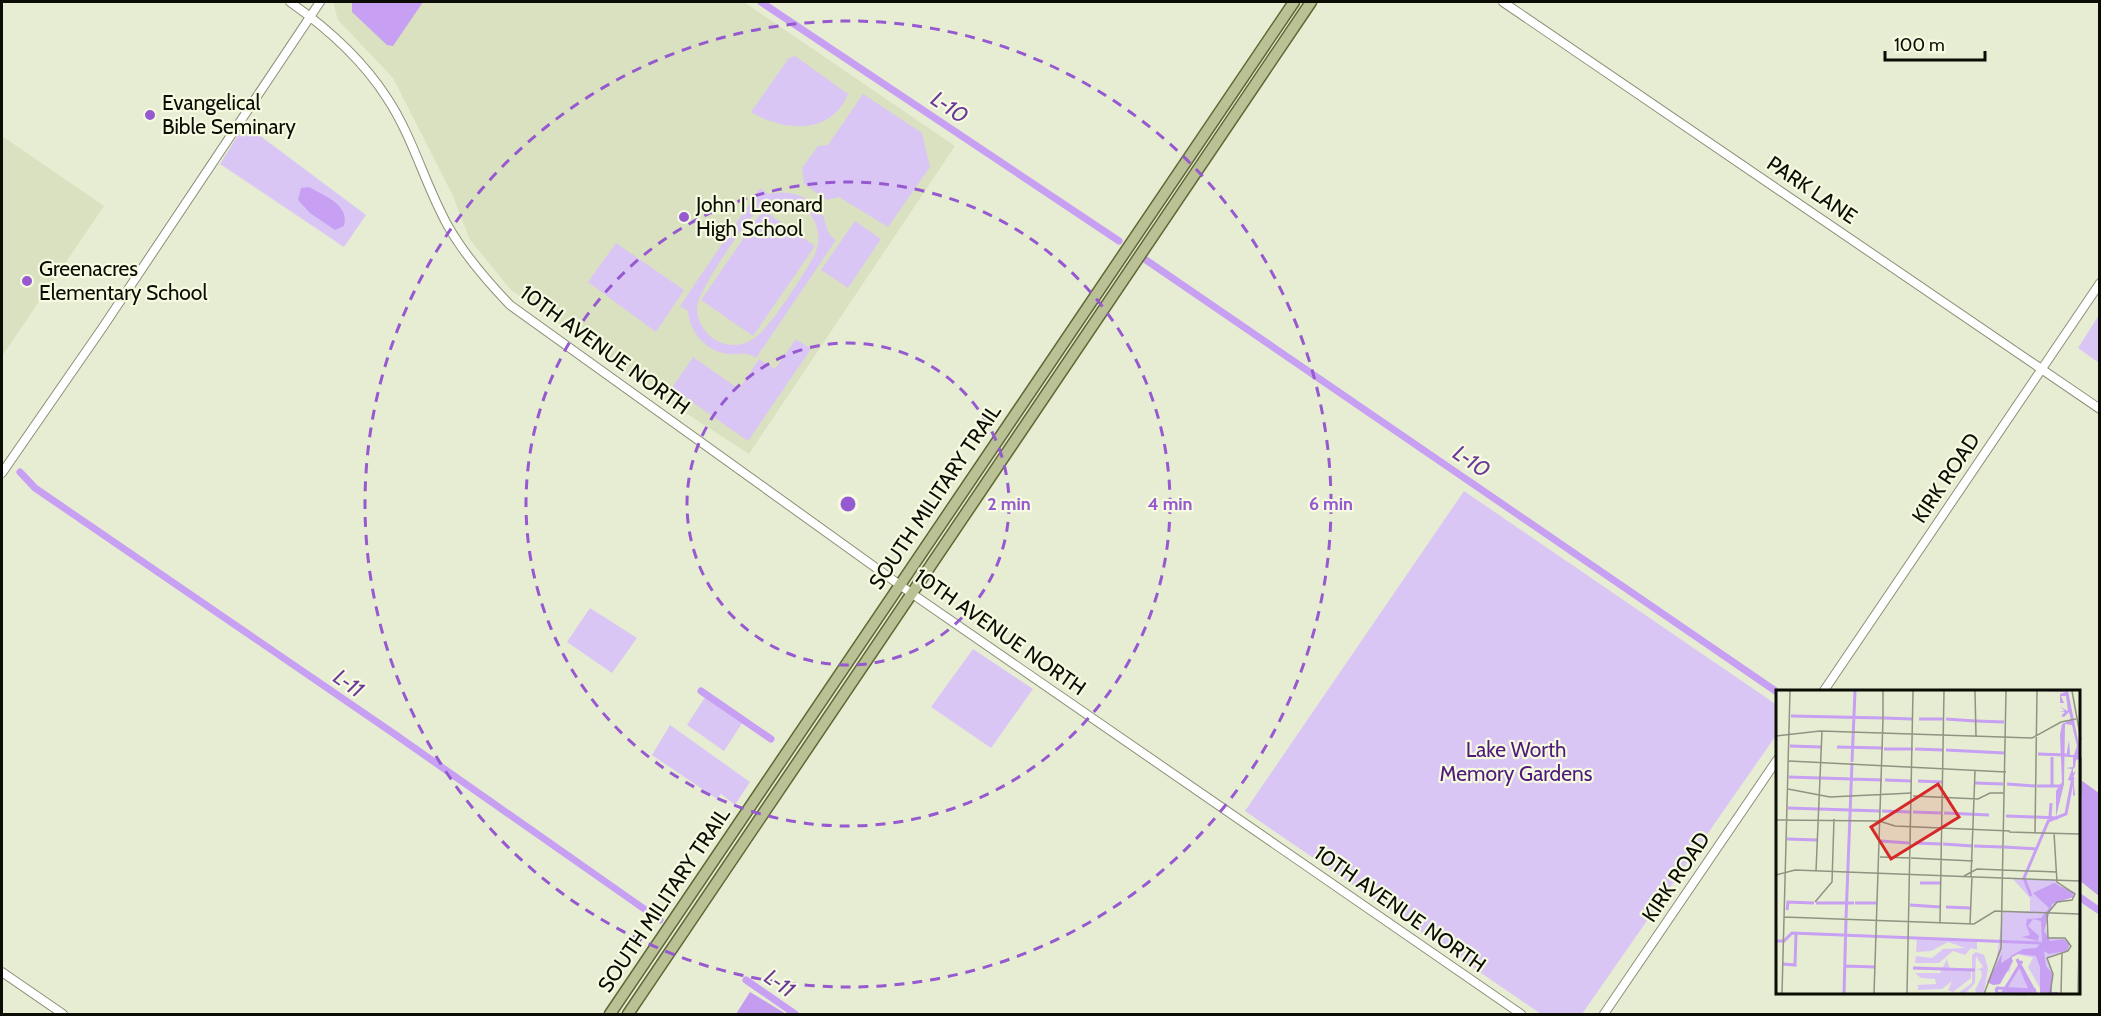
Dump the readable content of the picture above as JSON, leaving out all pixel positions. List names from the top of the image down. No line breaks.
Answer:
{"streets":{"main road":["SOUTH MILITARY TRAIL"],"street":["PARK LANE","10TH AVENUE NORTH","KIRK ROAD"]},"crossings":[["PARK LANE","KIRK ROAD"],["10TH AVENUE NORTH","SOUTH MILITARY TRAIL"]],"water":["L-10","L-11"],"parks":["Lake Worth Memory Gardens"],"places":["Evangelical Bible Seminary","John I Leonard High School","Greenacres Elementary School"],"scale_bar":"100 m","rings":["2 min","4 min","6 min"]}
